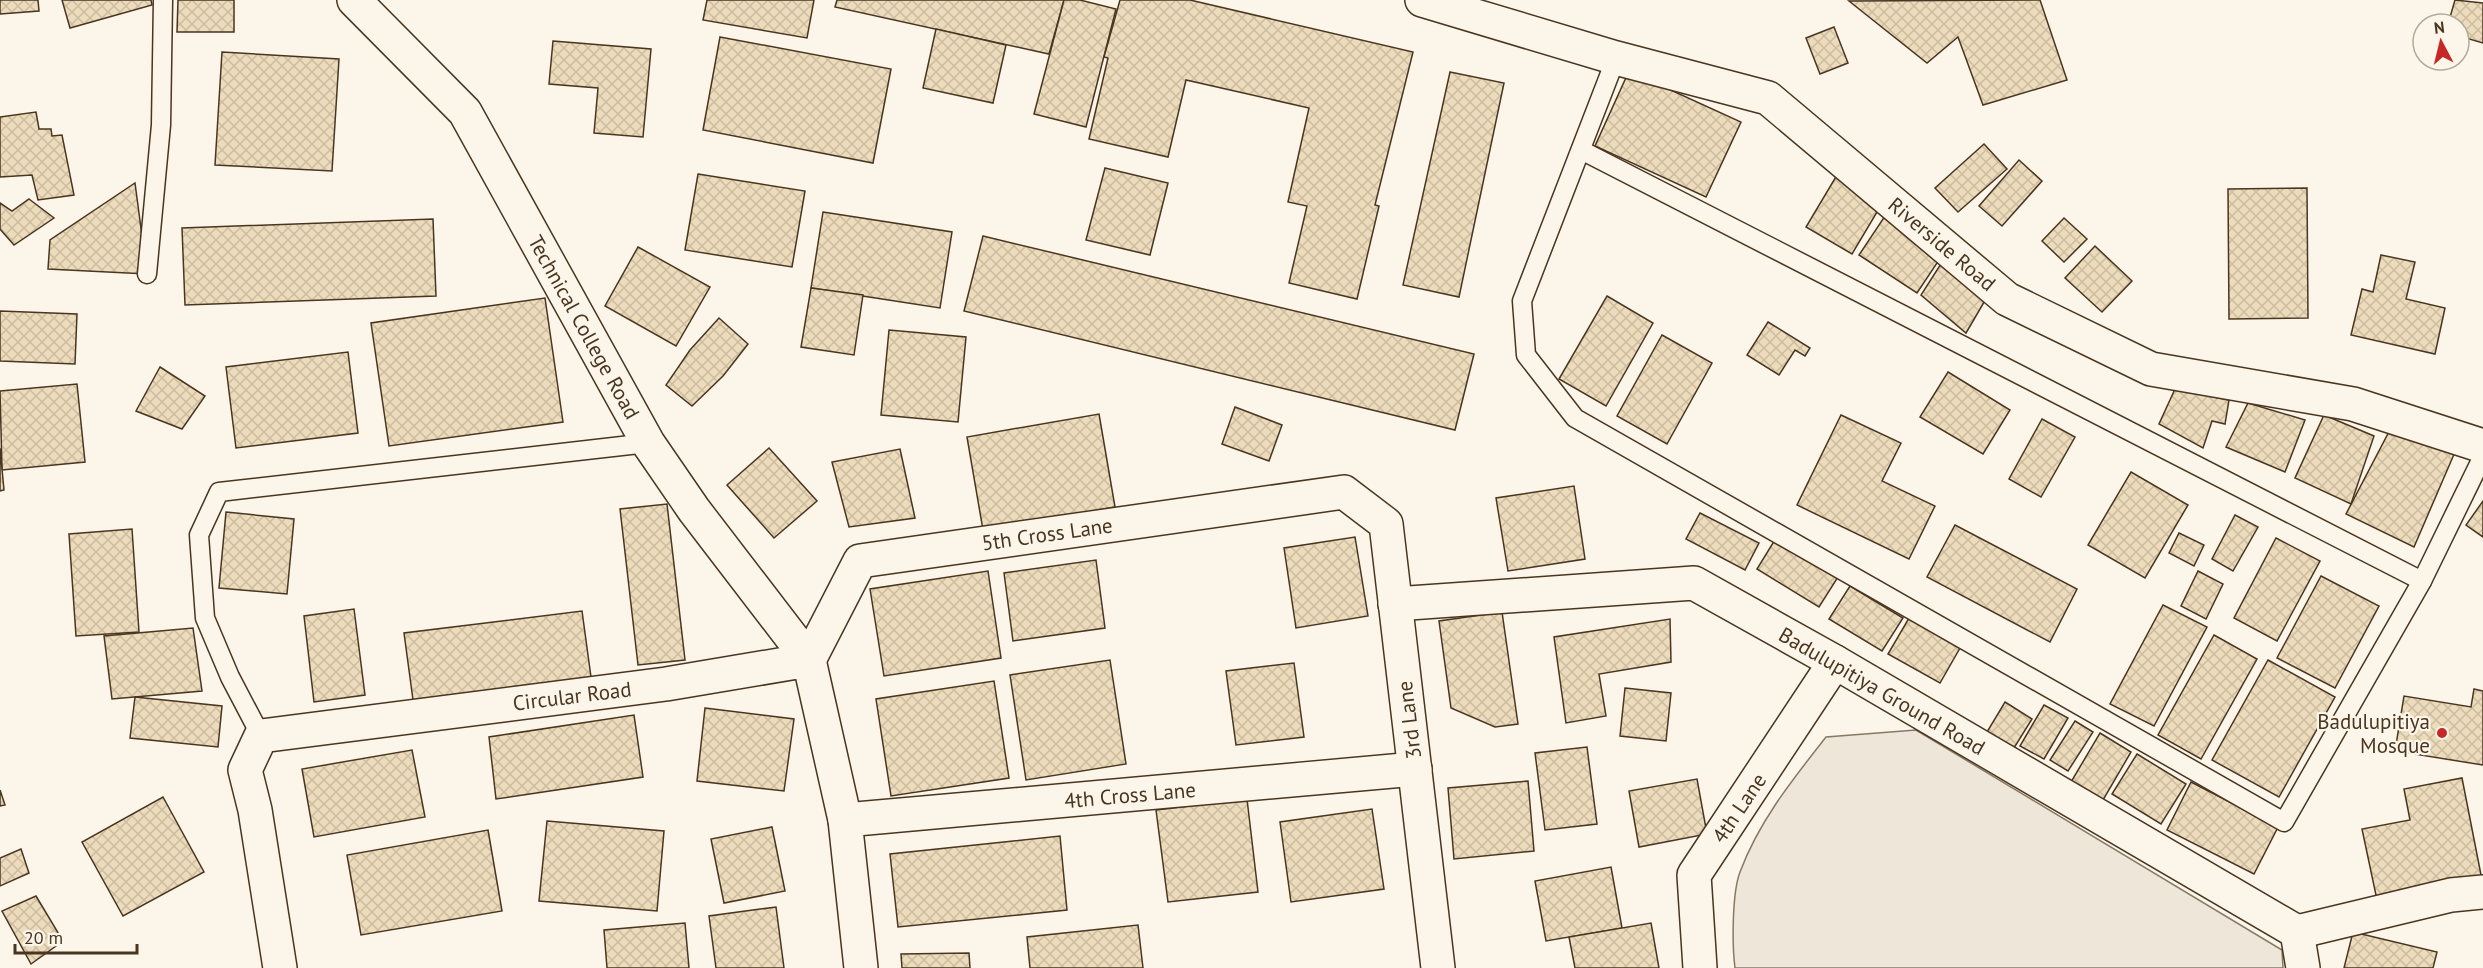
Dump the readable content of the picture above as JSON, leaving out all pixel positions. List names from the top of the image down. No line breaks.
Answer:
{"streets":{"street":["Riverside Road","Technical College Road","5th Cross Lane","Badulupitiya Ground Road","Circular Road","3rd Lane","4th Cross Lane","4th Lane"]},"crossings":[["Technical College Road","5th Cross Lane"],["Technical College Road","Circular Road"],["5th Cross Lane","Circular Road"],["5th Cross Lane","3rd Lane"],["Badulupitiya Ground Road","3rd Lane"],["Badulupitiya Ground Road","4th Lane"],["3rd Lane","4th Cross Lane"]],"places":["Badulupitiya Mosque"],"scale_bar":"20 m","north":"top"}
